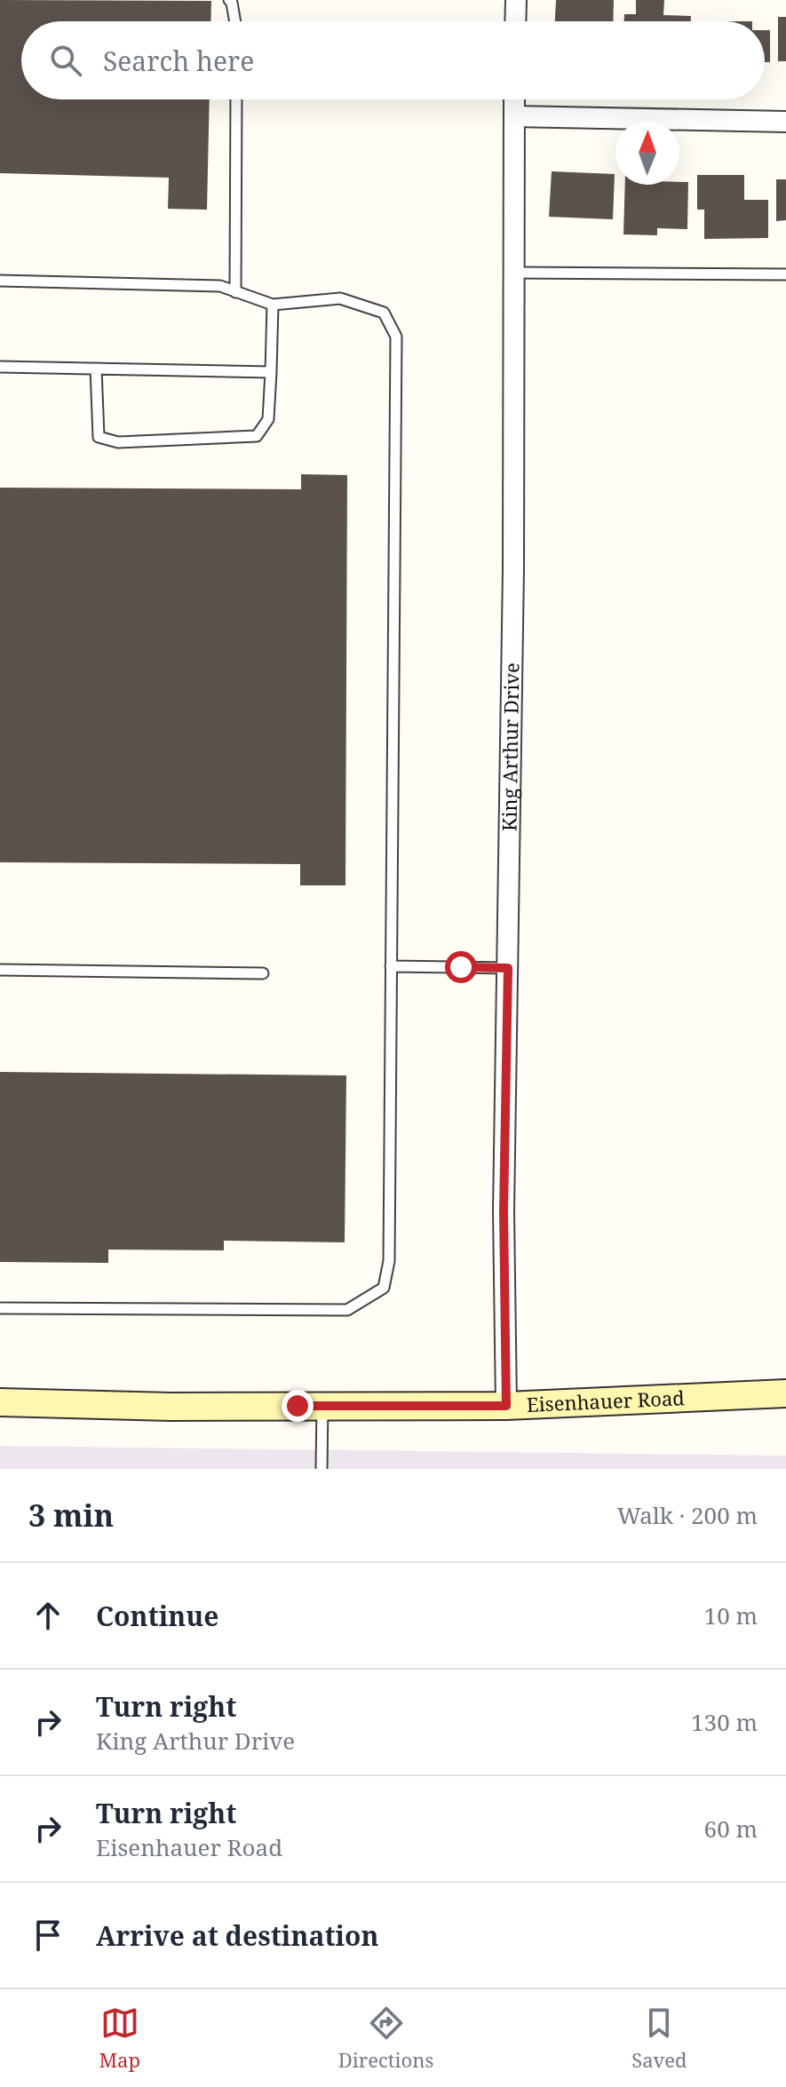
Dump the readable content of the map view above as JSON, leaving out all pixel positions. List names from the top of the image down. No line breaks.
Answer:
{"streets":{"main road":["Eisenhauer Road"],"street":["King Arthur Drive"]},"crossings":[["King Arthur Drive","Eisenhauer Road"]],"north":"top","page":{"search":"Search here","heading":["3 min","Walk · 200 m"],"list":[["Continue","10 m"],["Turn right","King Arthur Drive","130 m"],["Turn right","Eisenhauer Road","60 m"],"Arrive at destination"],"nav":["Map","Directions","Saved"]}}
